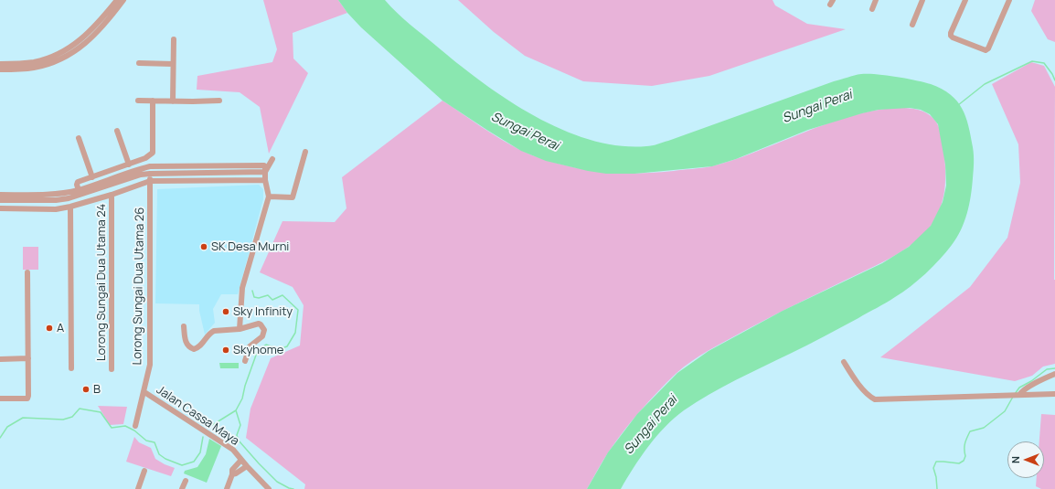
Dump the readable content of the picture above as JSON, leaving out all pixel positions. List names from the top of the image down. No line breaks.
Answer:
{"streets":{"street":["Lorong Sungai Dua Utama 24","Lorong Sungai Dua Utama 26","Jalan Cassa Maya"]},"crossings":[["Lorong Sungai Dua Utama 26","Jalan Cassa Maya"]],"water":["Sungai Perai"],"places":["SK Desa Murni","Sky Infinity","A","Skyhome","B"],"north":"left"}
